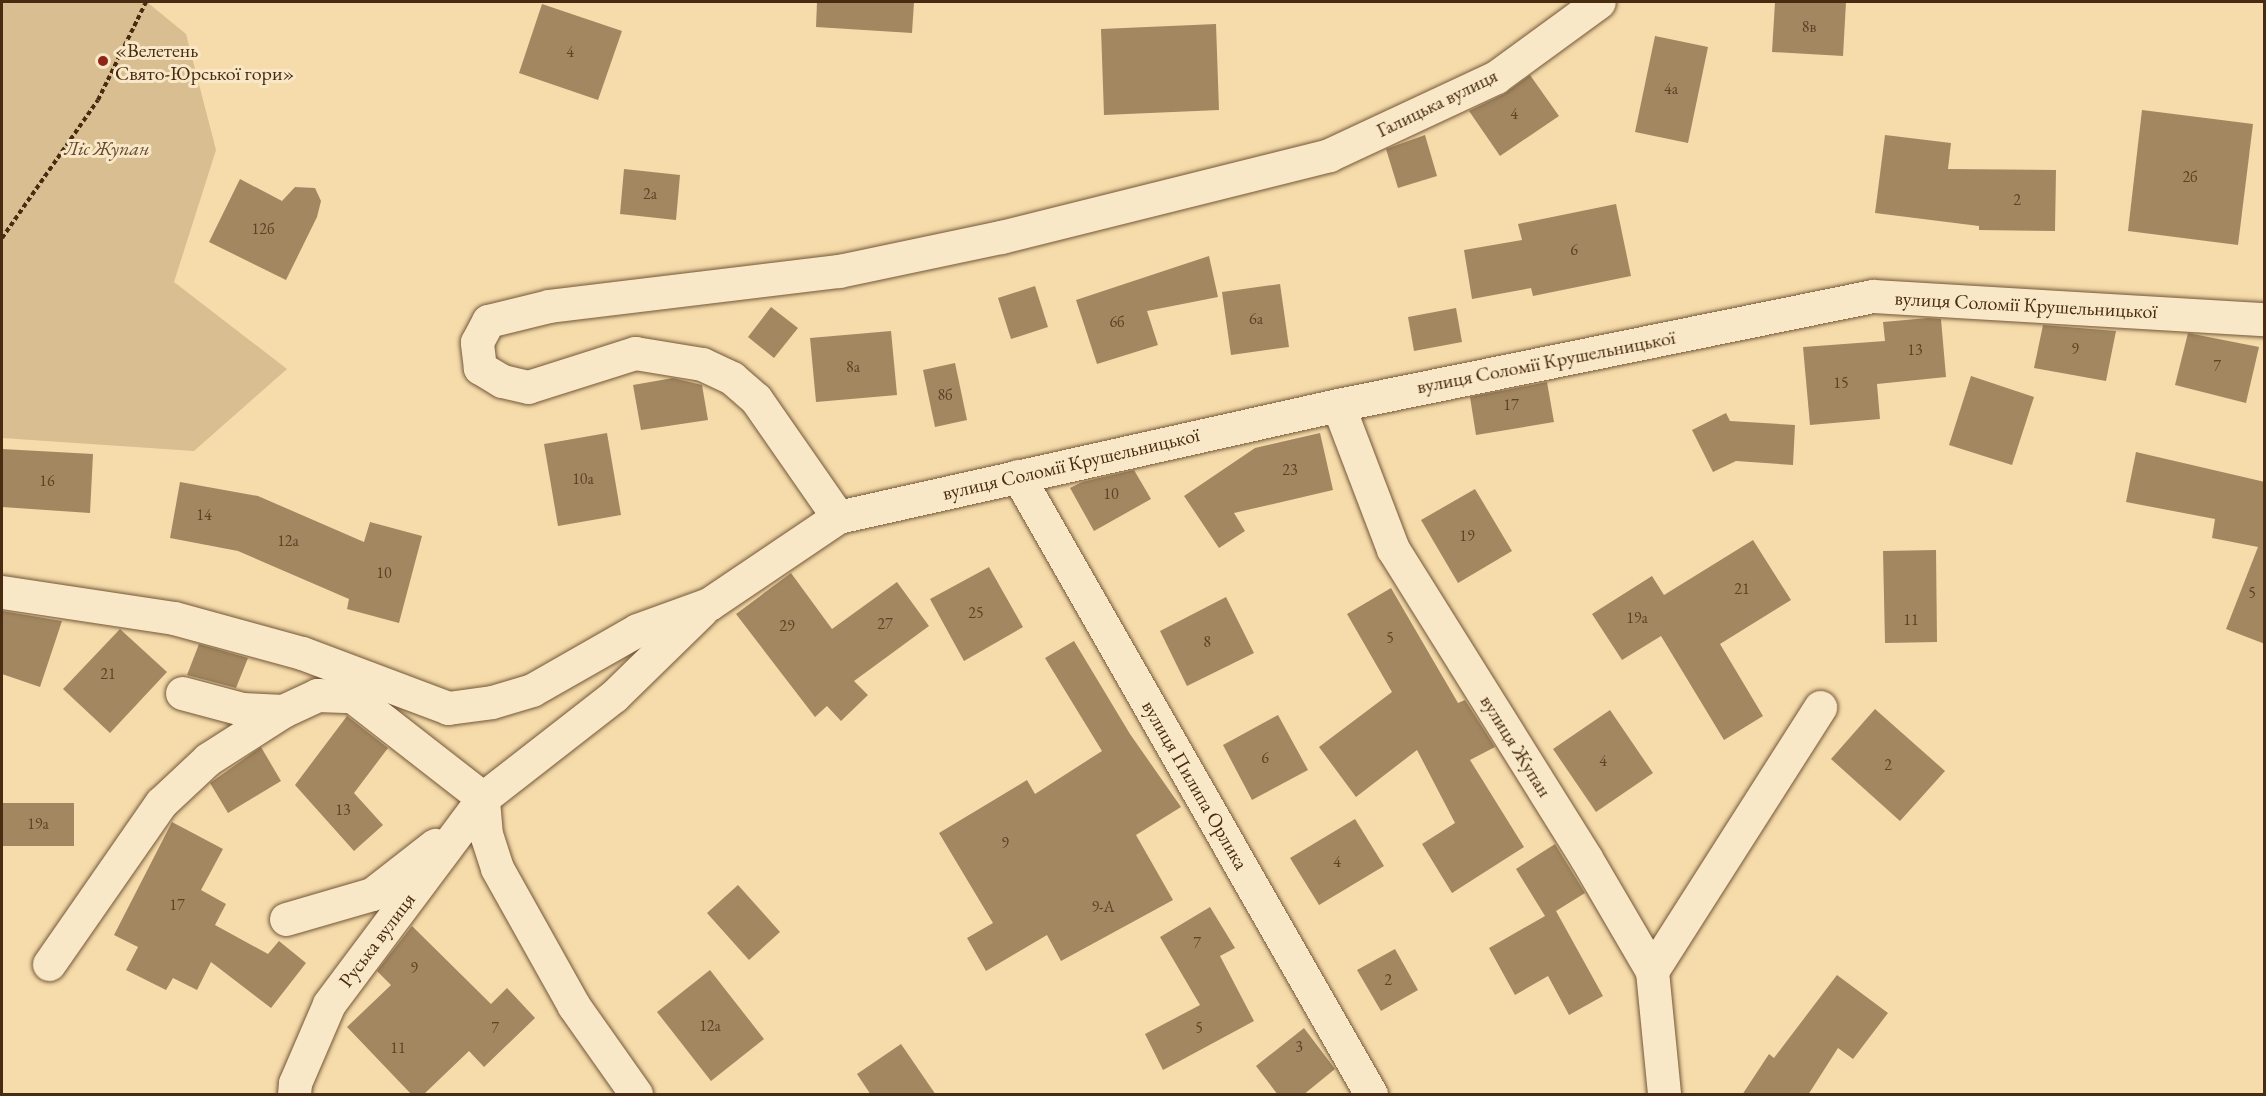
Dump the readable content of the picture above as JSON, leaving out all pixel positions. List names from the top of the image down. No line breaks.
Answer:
{"streets":{"street":["Галицька вулиця","вулиця Соломії Крушельницької","вулиця Жупан","вулиця Пилипа Орлика","Руська вулиця"]},"crossings":[["Галицька вулиця","вулиця Соломії Крушельницької"],["вулиця Соломії Крушельницької","вулиця Жупан"],["вулиця Соломії Крушельницької","вулиця Пилипа Орлика"],["вулиця Соломії Крушельницької","Руська вулиця"]],"parks":["Ліс Жупан"],"places":["«Велетень Свято-Юрської гори»"],"house_numbers":["8в","4","4а","4","2б","2а","2","12б","6","6а","6б","9","13","7","8а","15","8б","17","23","10а","16","10","14","19","12а","10","21","5","25","19а","11","27","29","5","8","21","6","4","2","13","19а","9","4","17","9-А","7","9","2","12а","7","5","3","11"]}
